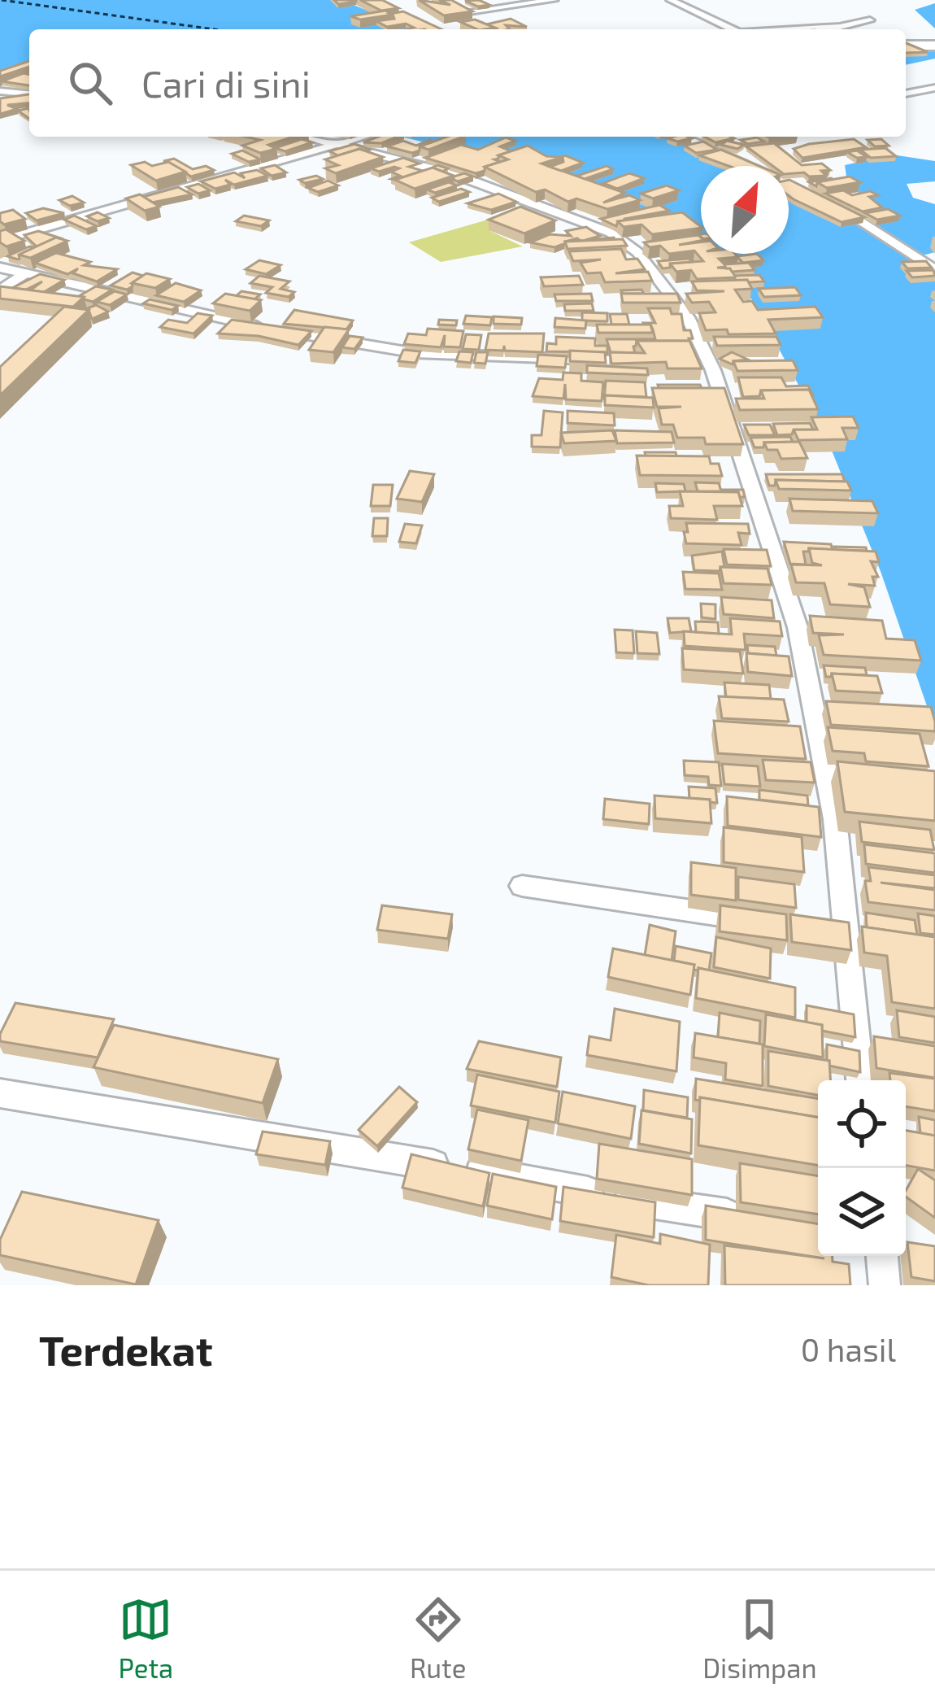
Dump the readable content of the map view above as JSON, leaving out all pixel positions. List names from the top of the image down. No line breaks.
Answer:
{"north":"top right","page":{"search":"Cari di sini","heading":["Terdekat","0 hasil"],"nav":["Peta","Rute","Disimpan"]}}
